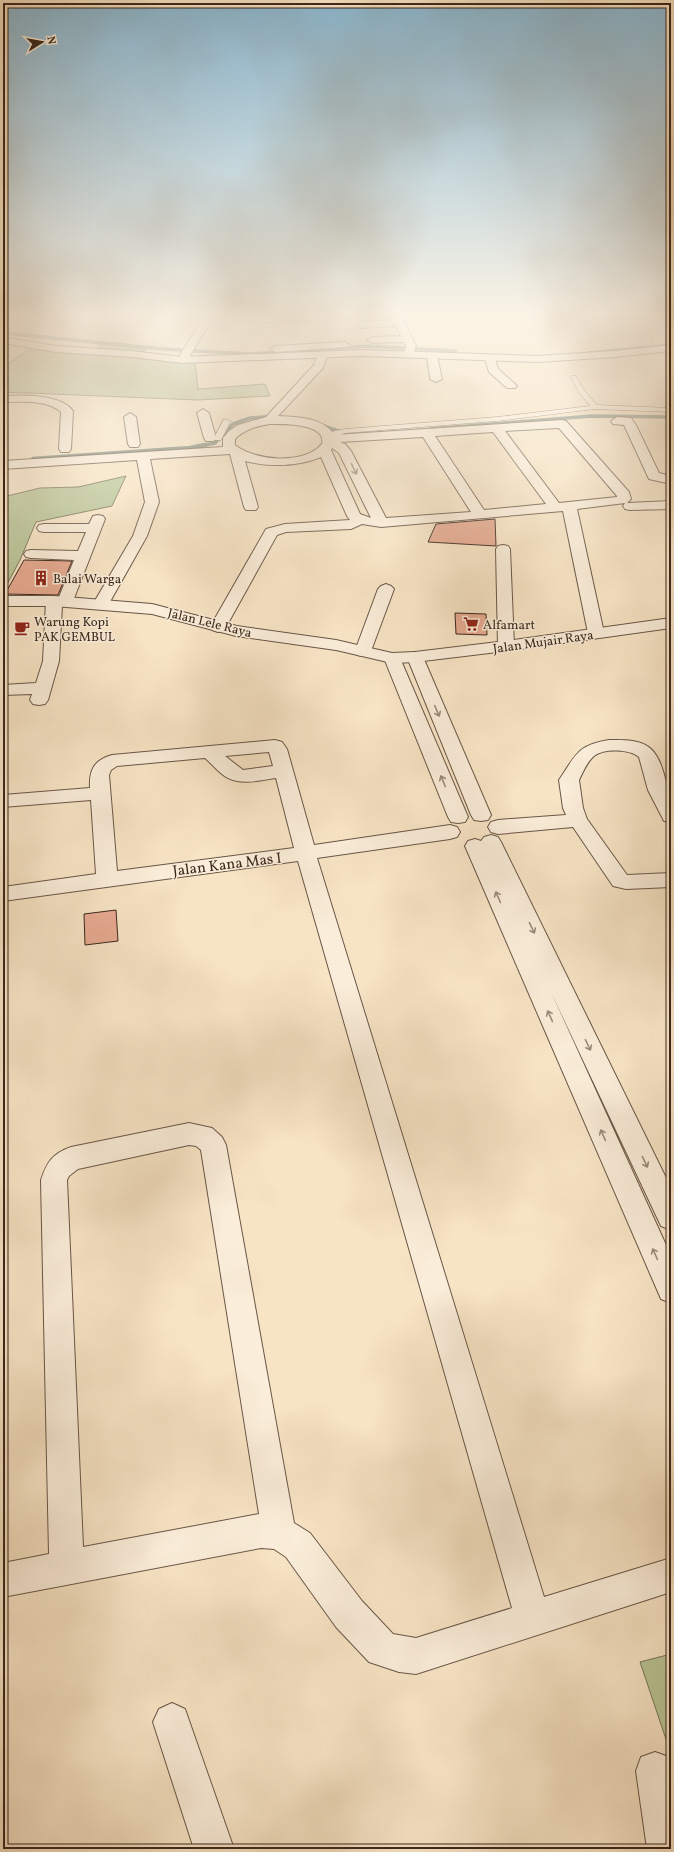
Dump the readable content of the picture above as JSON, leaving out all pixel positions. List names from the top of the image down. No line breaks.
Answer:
{"streets":{"street":["Jalan Lele Raya","Jalan Mujair Raya","Jalan Kana Mas I"]},"crossings":[["Jalan Lele Raya","Jalan Mujair Raya"]],"places":{"building":["Balai Warga"],"supermarket":["Alfamart"],"cafe":["Warung Kopi PAK GEMBUL"]},"north":"right"}
